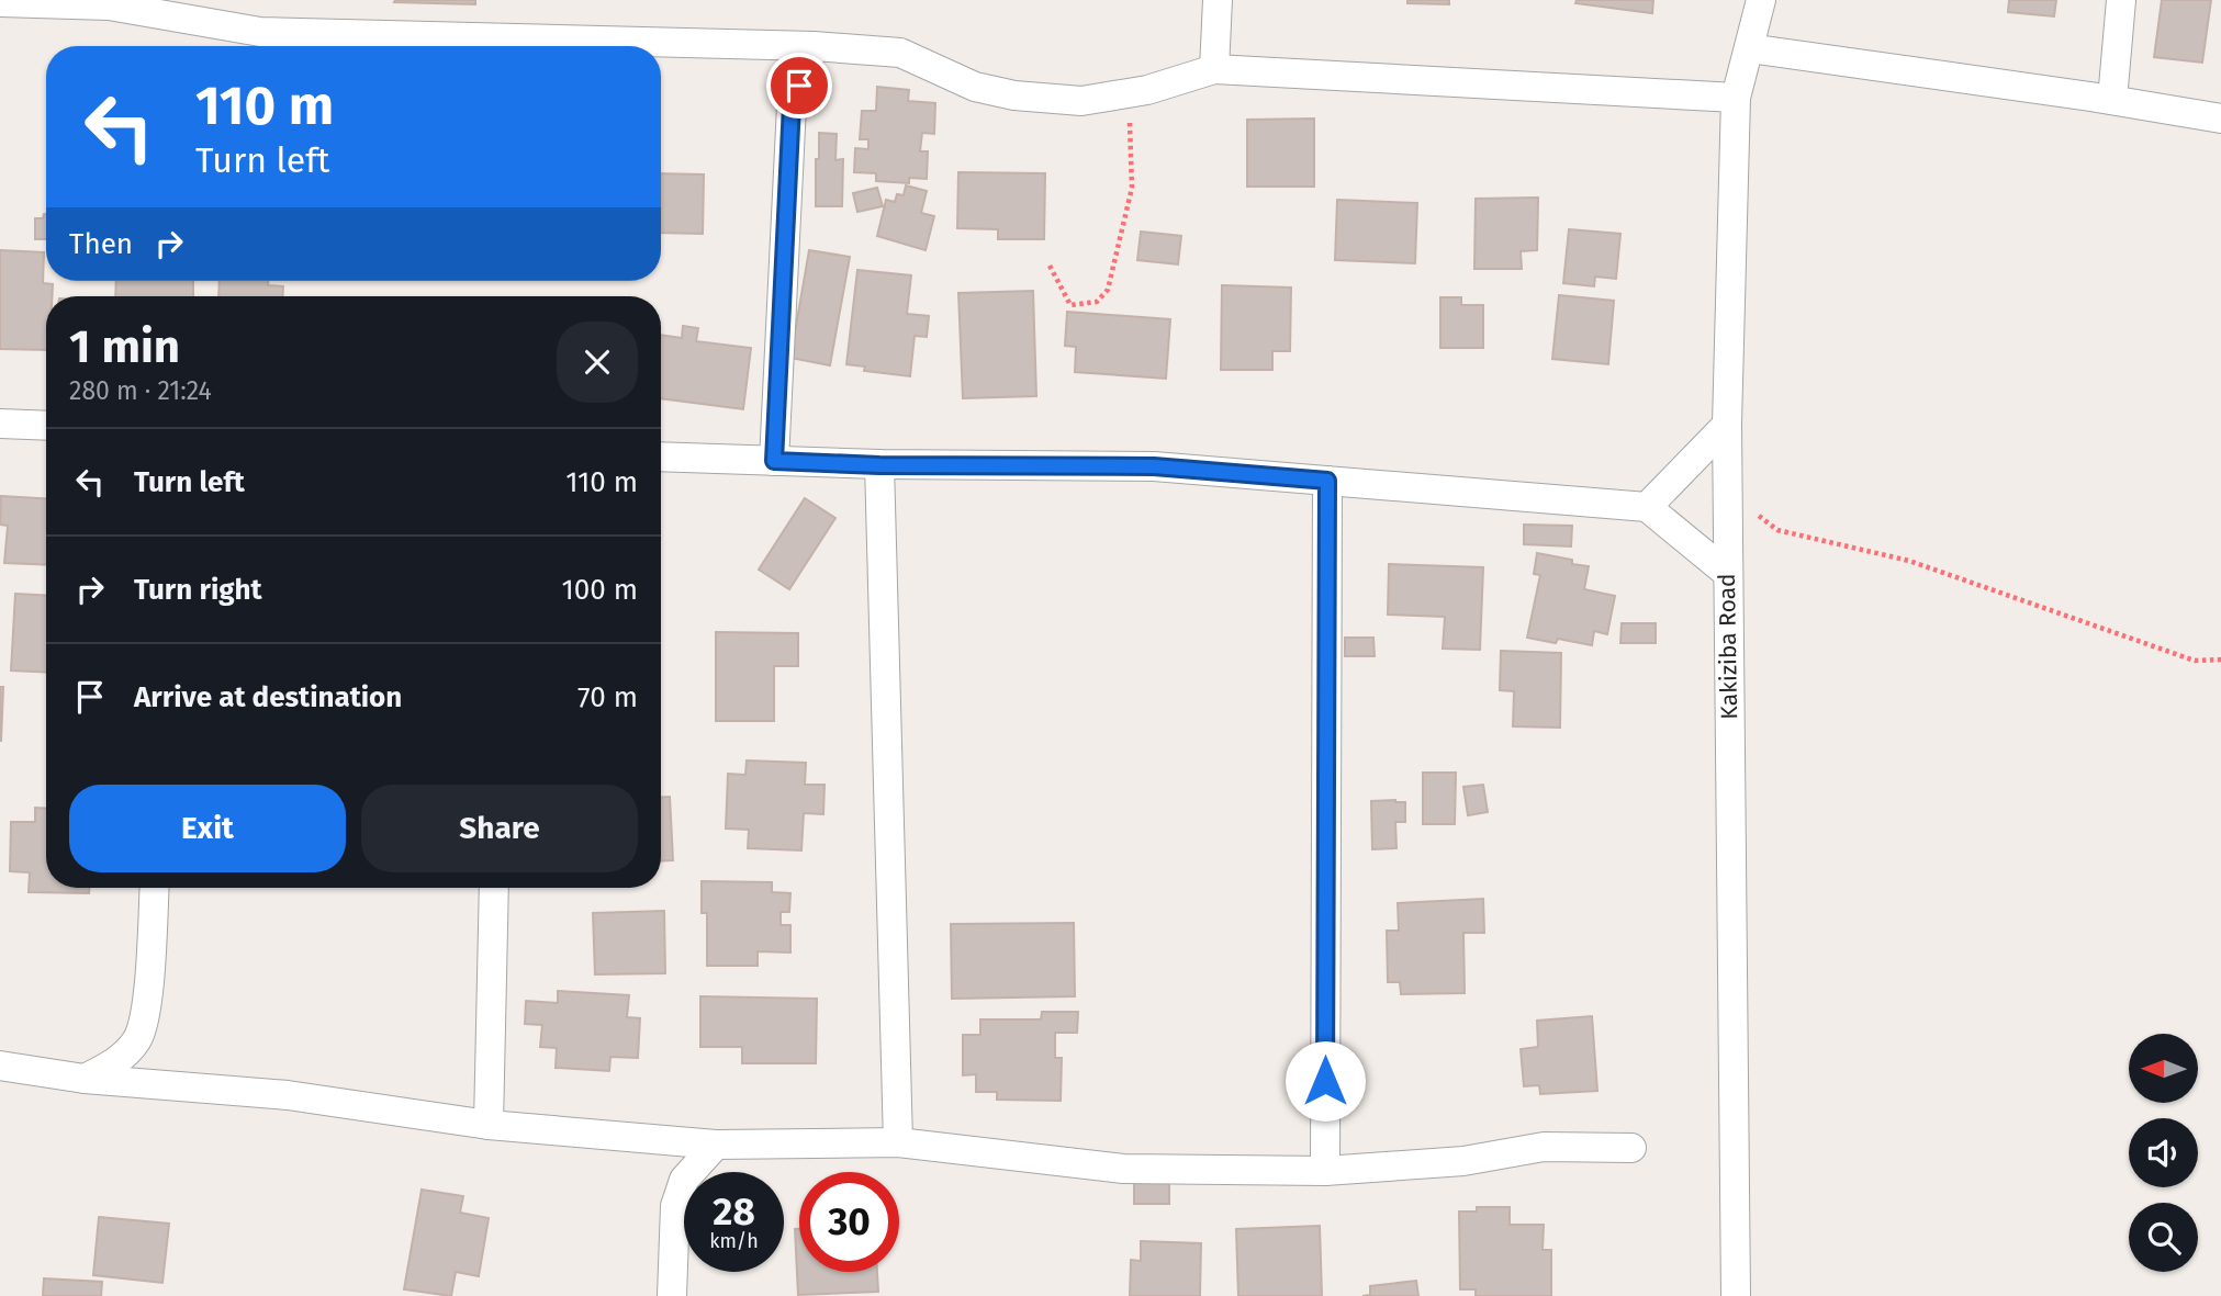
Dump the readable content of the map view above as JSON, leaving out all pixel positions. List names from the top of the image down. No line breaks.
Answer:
{"streets":{"street":["Kakiziba Road"]},"north":"left","page":{"turn":["110 m","Turn left"],"then":"Then","heading":["1 min","280 m · 21:24"],"list":[{"name":"Turn left","value":"110 m"},{"name":"Turn right","value":"100 m"},{"name":"Arrive at destination","value":"70 m"}],"buttons":["Exit","Share"],"speed":"28 km/h","limit":"30"}}
